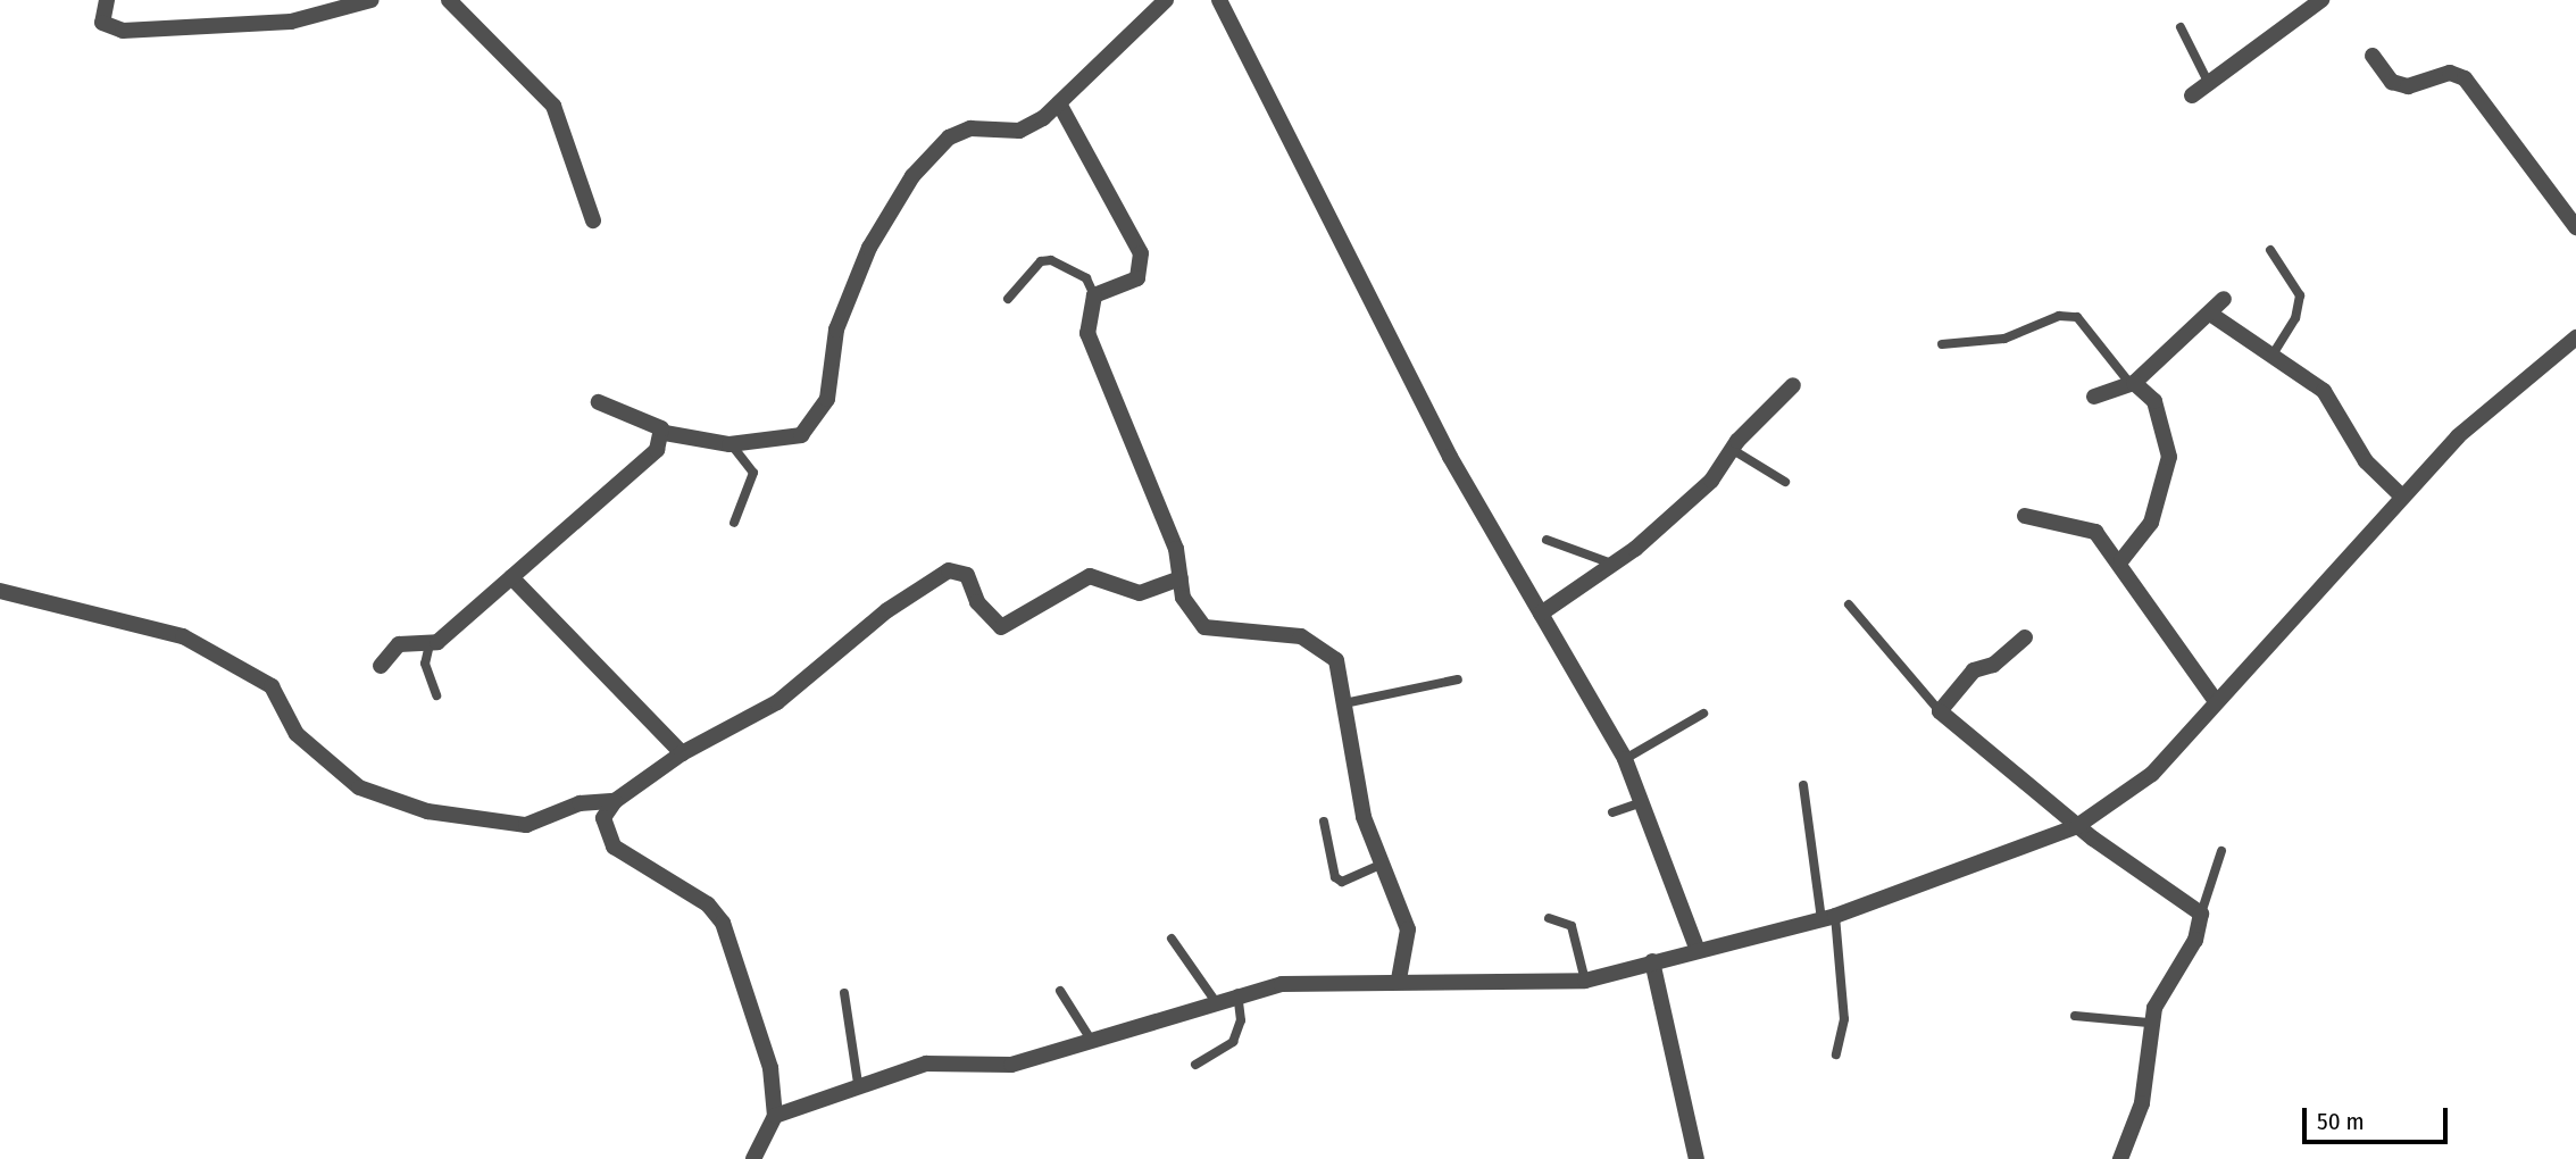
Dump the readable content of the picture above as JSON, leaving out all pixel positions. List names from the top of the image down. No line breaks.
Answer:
{"scale_bar":"50 m"}
